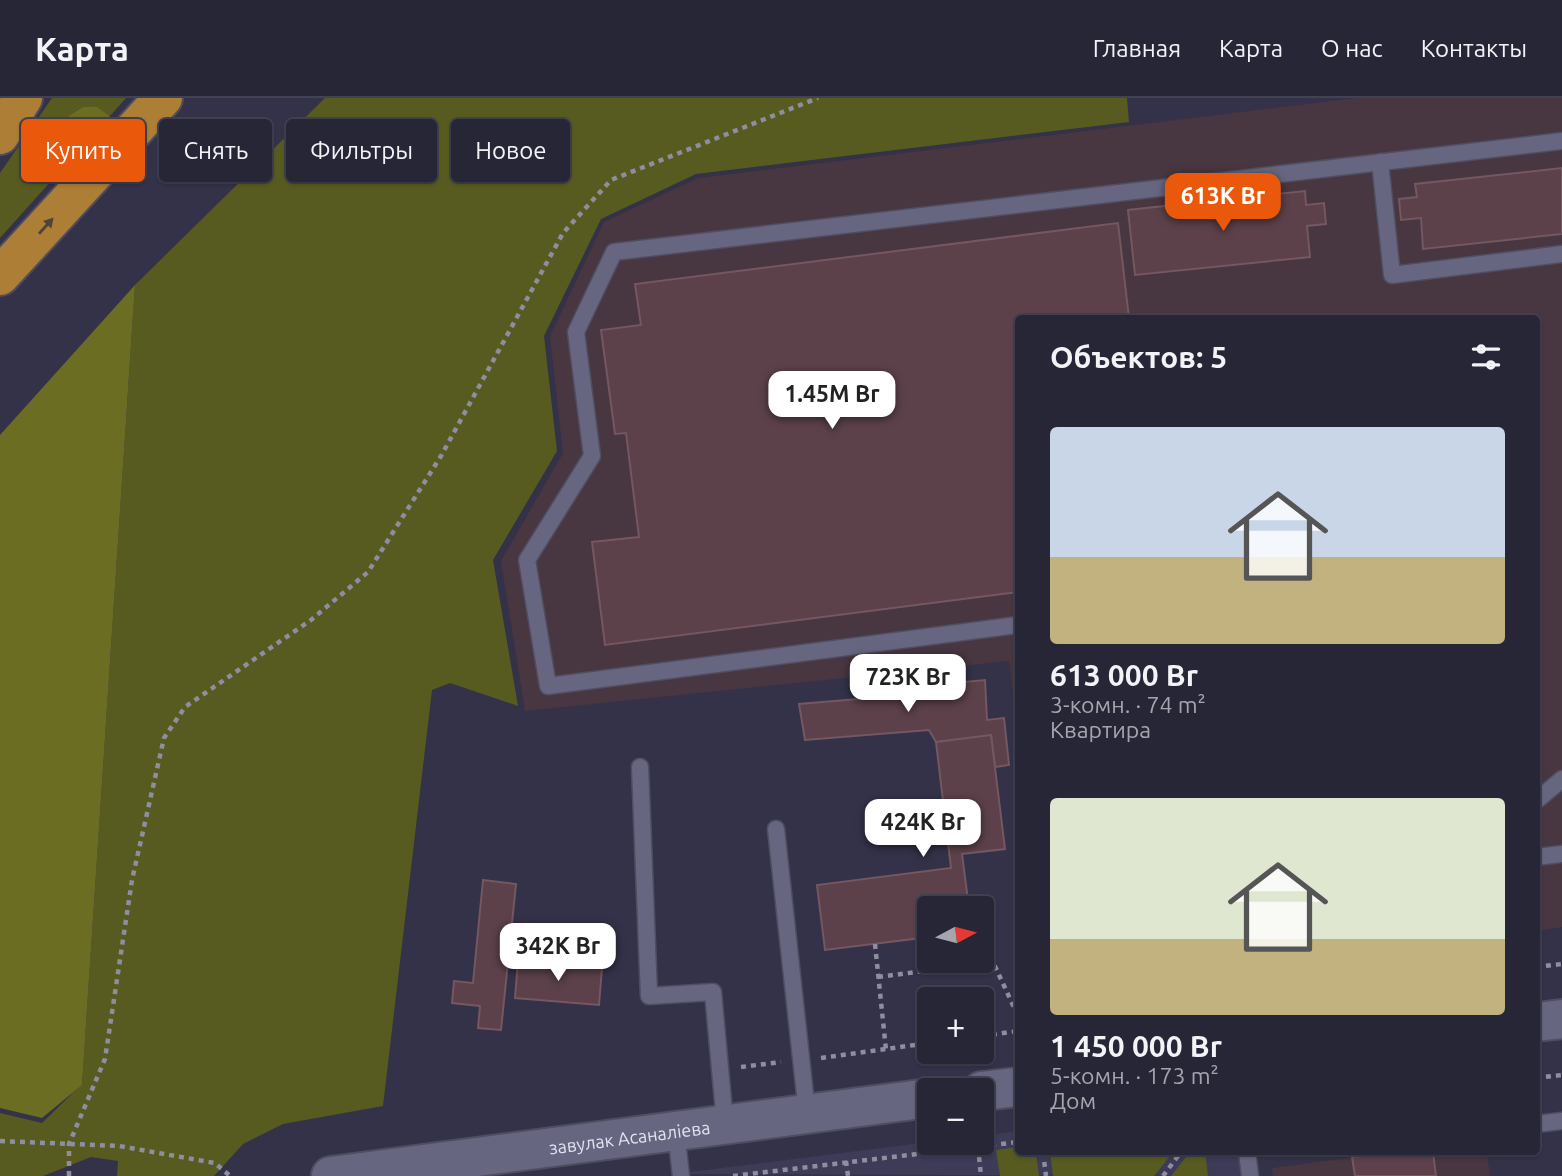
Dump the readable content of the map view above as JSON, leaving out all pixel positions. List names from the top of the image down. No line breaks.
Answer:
{"streets":{"street":["завулак Асаналіева"]},"north":"right","page":{"header":"Карта","nav":["Главная","Карта","О нас","Контакты"],"chip":["Купить","Снять","Фильтры","Новое"],"price":["613K Br","1.45M Br","723K Br","424K Br","342K Br"],"heading":"Объектов: 5","list":[{"name":"613 000 Br","note":"3-комн. · 74 m² · Квартира"},{"name":"1 450 000 Br","note":"5-комн. · 173 m² · Дом"}],"map_buttons":["+","−"]}}
